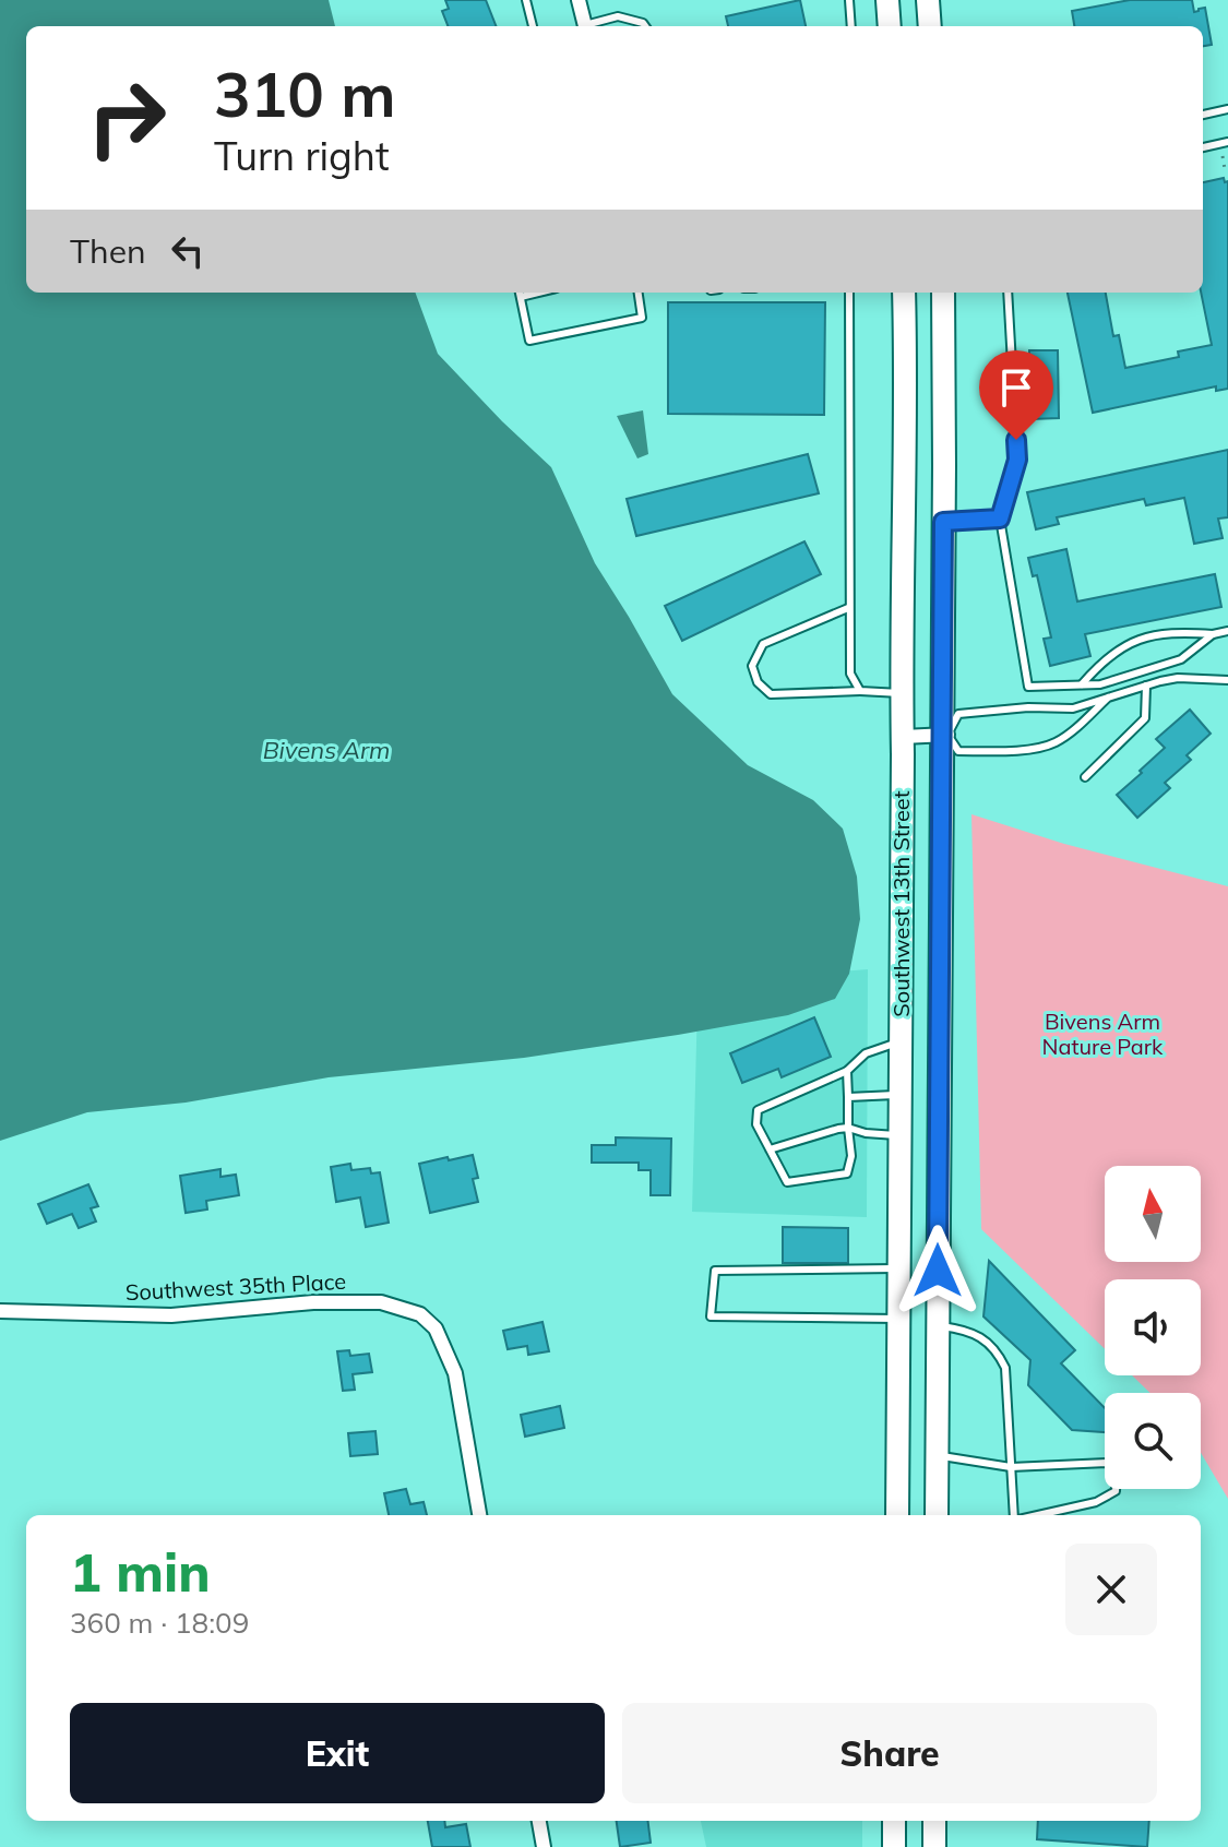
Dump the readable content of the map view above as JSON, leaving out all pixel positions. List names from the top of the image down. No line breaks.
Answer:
{"streets":{"main road":["Southwest 13th Street"],"street":["Southwest 35th Place"]},"water":["Bivens Arm"],"parks":["Bivens Arm Nature Park"],"north":"top","page":{"turn":["310 m","Turn right"],"then":"Then","heading":["1 min","360 m · 18:09"],"buttons":["Exit","Share"]}}
